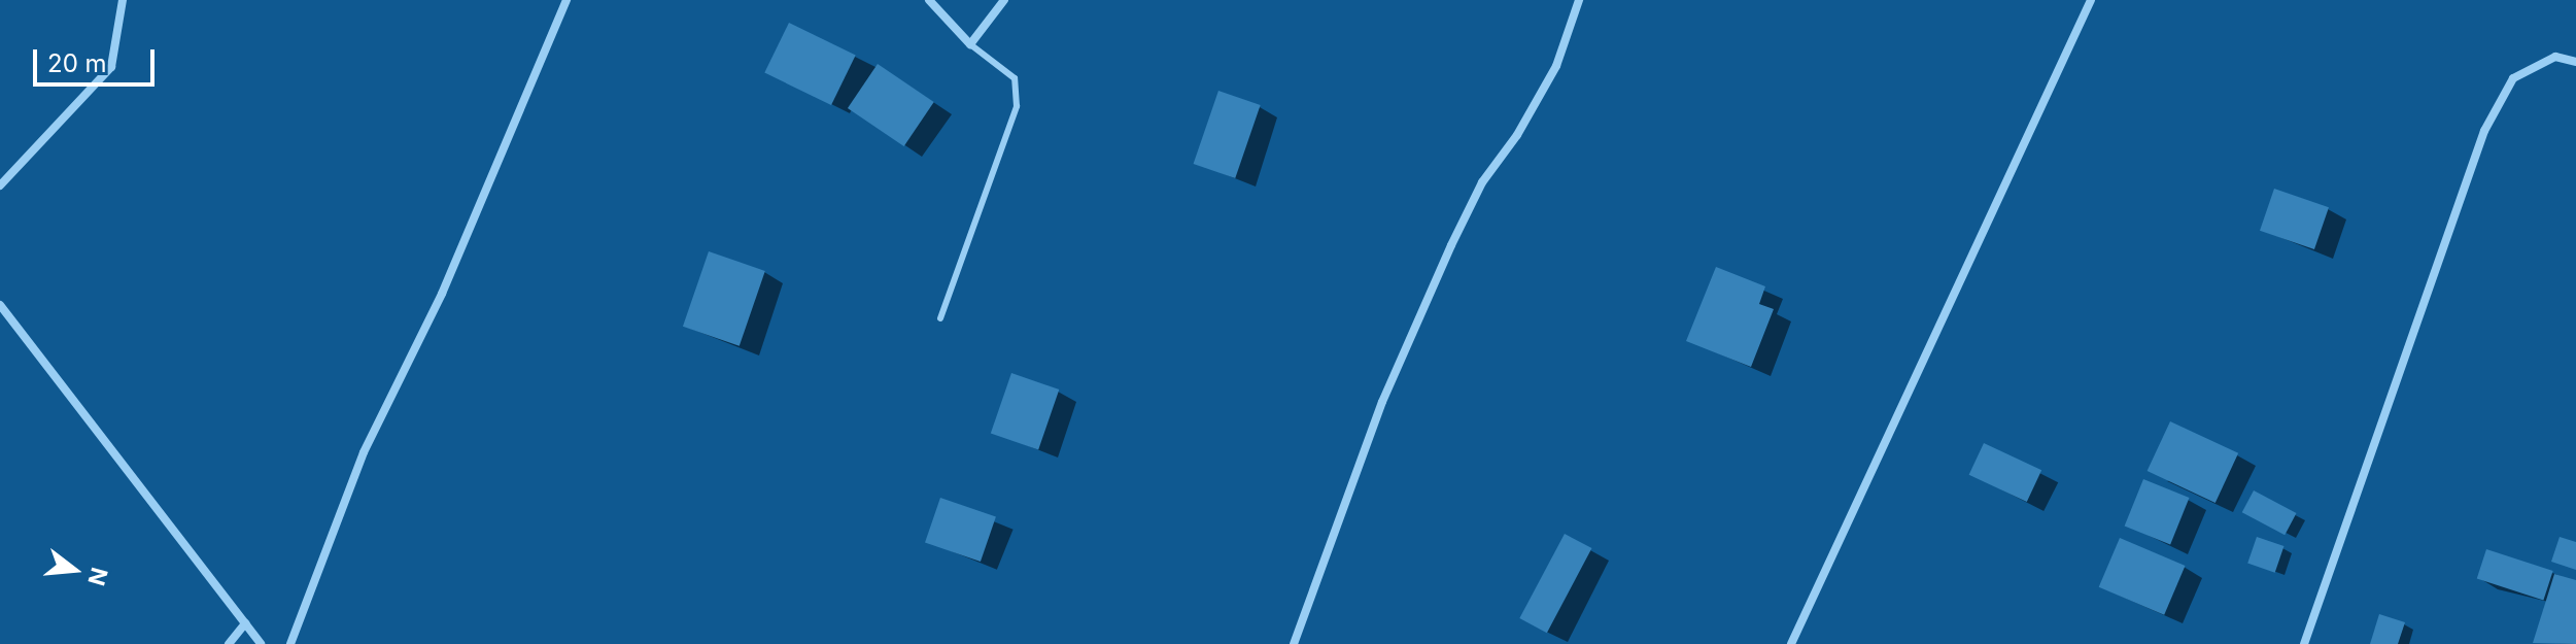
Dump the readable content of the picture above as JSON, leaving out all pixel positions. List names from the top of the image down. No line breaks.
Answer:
{"scale_bar":"20 m","north":"right"}
